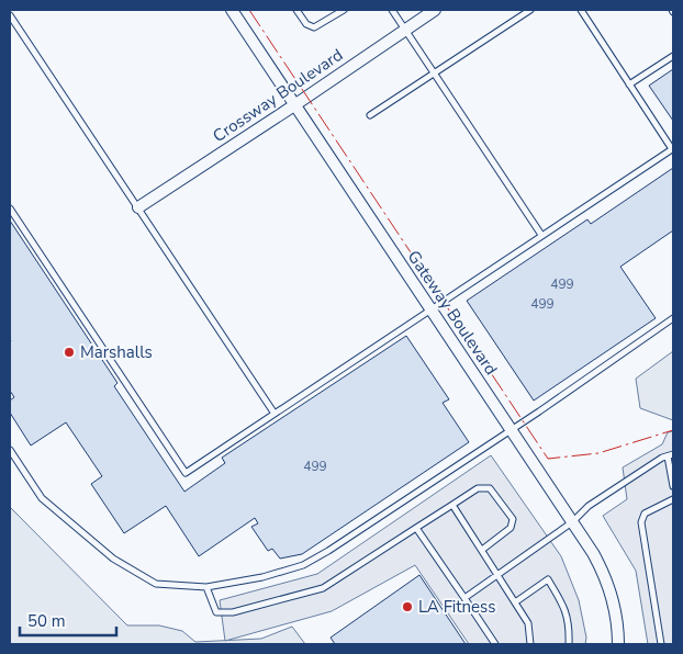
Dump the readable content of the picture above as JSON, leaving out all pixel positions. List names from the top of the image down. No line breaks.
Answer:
{"streets":{"street":["Crossway Boulevard","Gateway Boulevard"]},"crossings":[["Crossway Boulevard","Gateway Boulevard"]],"places":["Marshalls","LA Fitness"],"house_numbers":["499","499","499"],"scale_bar":"50 m"}
